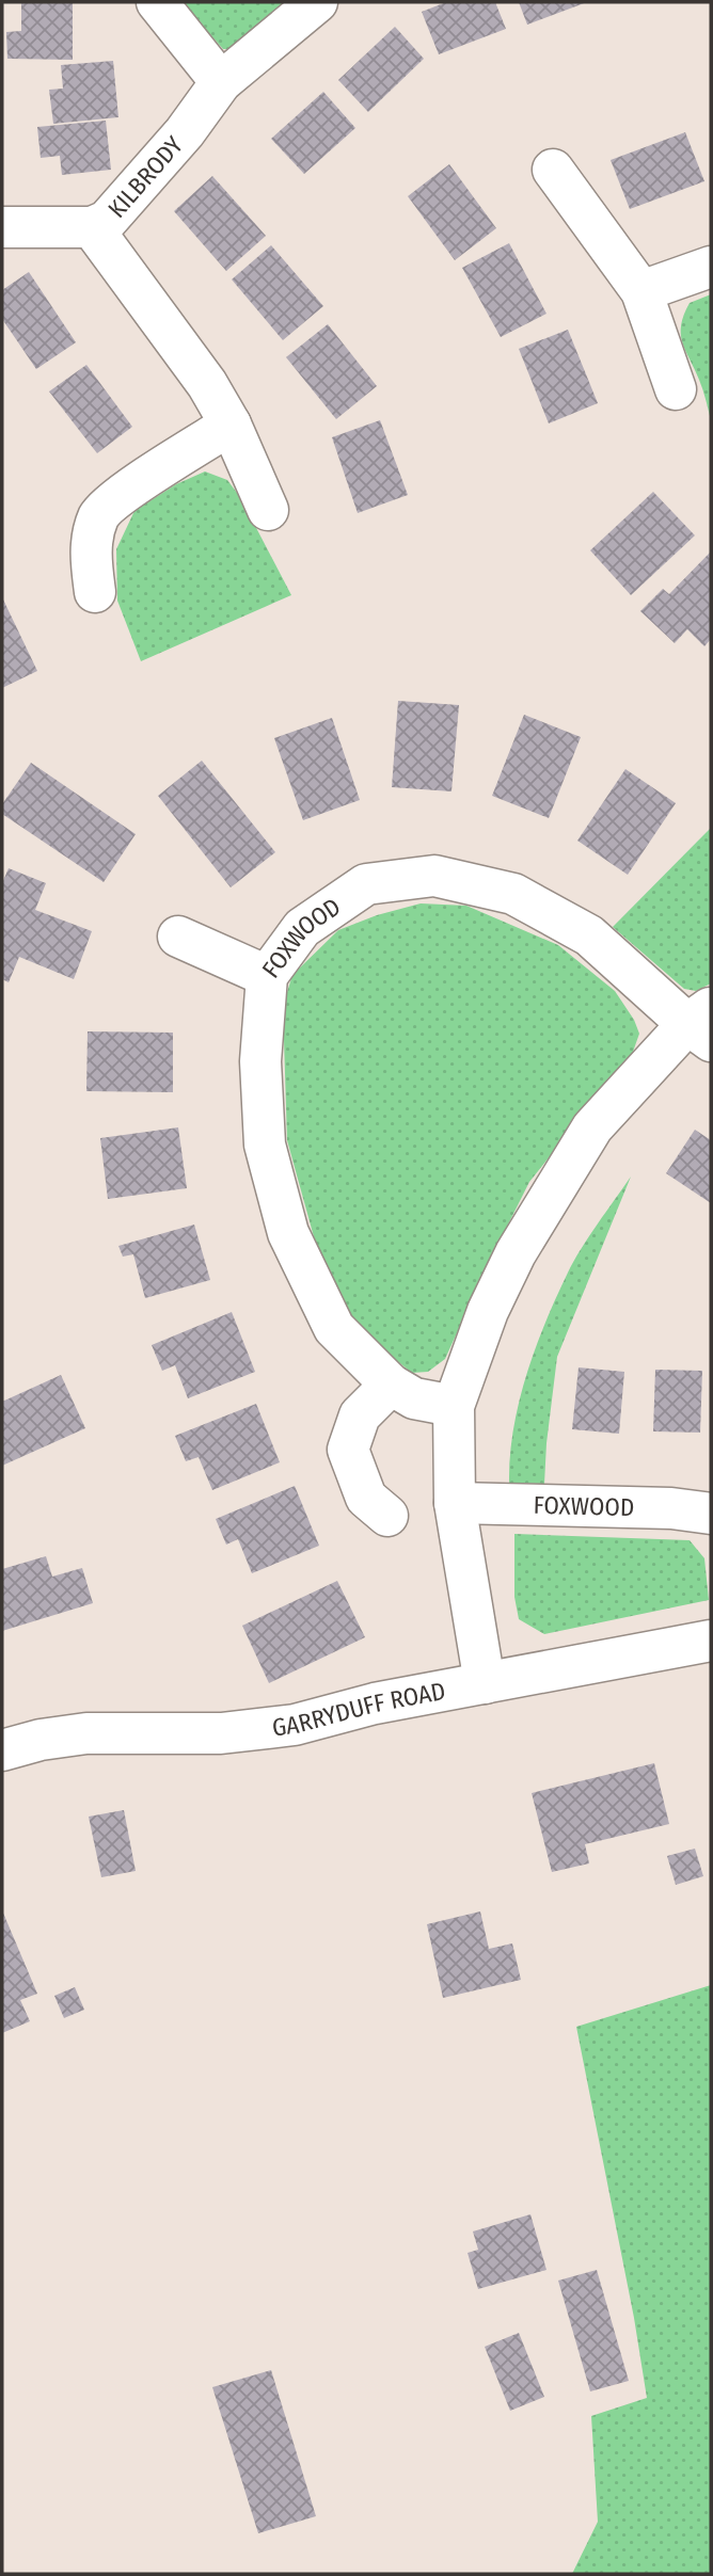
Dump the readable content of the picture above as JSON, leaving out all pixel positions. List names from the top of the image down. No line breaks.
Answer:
{"streets":{"street":["KILBRODY","FOXWOOD","GARRYDUFF ROAD"]},"crossings":[["FOXWOOD","GARRYDUFF ROAD"]]}
